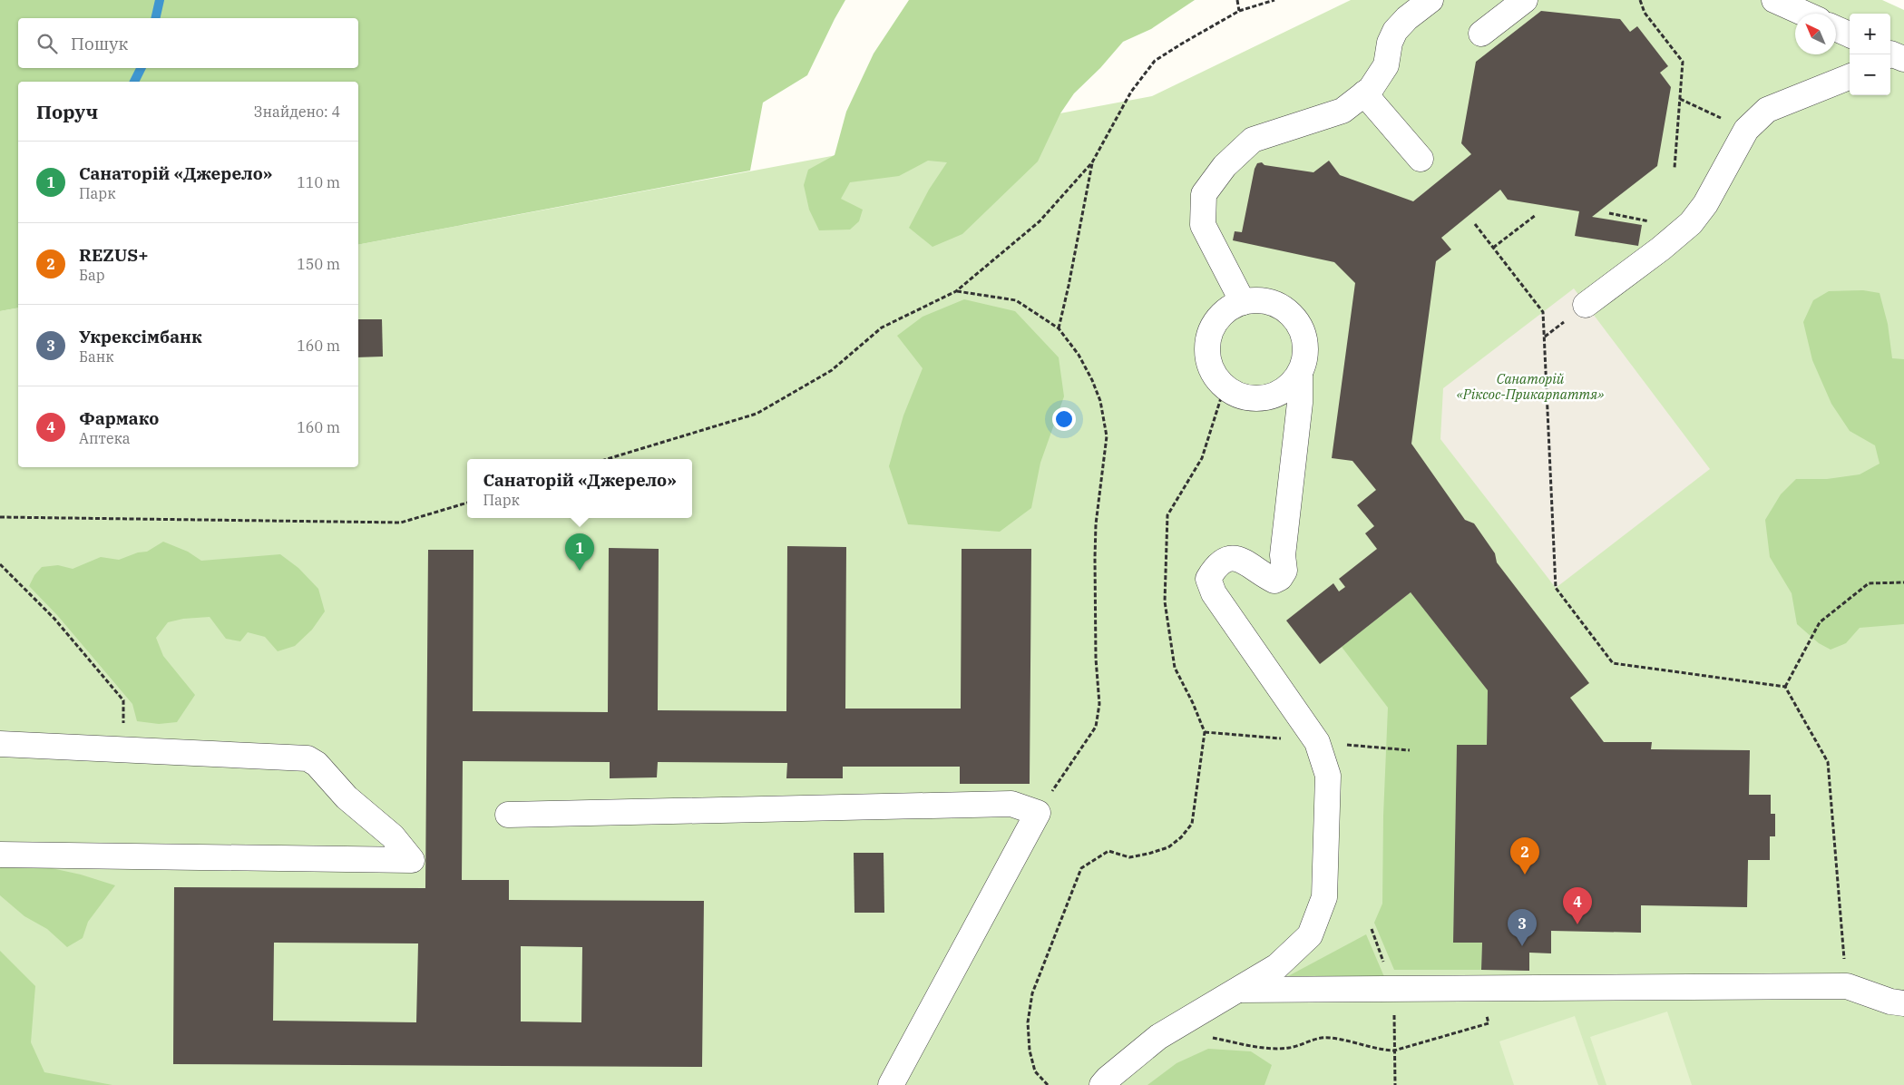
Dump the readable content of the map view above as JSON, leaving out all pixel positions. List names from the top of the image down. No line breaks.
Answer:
{"parks":["Санаторій «Ріксос-Прикарпаття»"],"north":"top left","page":{"map_buttons":["+","−"],"search":"Пошук","heading":["Поруч","Знайдено: 4"],"list":[{"mark":"1","name":"Санаторій «Джерело»","note":"Парк","value":"110 m"},{"mark":"2","name":"REZUS+","note":"Бар","value":"150 m"},{"mark":"3","name":"Укрексімбанк","note":"Банк","value":"160 m"},{"mark":"4","name":"Фармако","note":"Аптека","value":"160 m"}],"popup":["Санаторій «Джерело»","Парк"],"pins":["1","2","4","3"]}}
